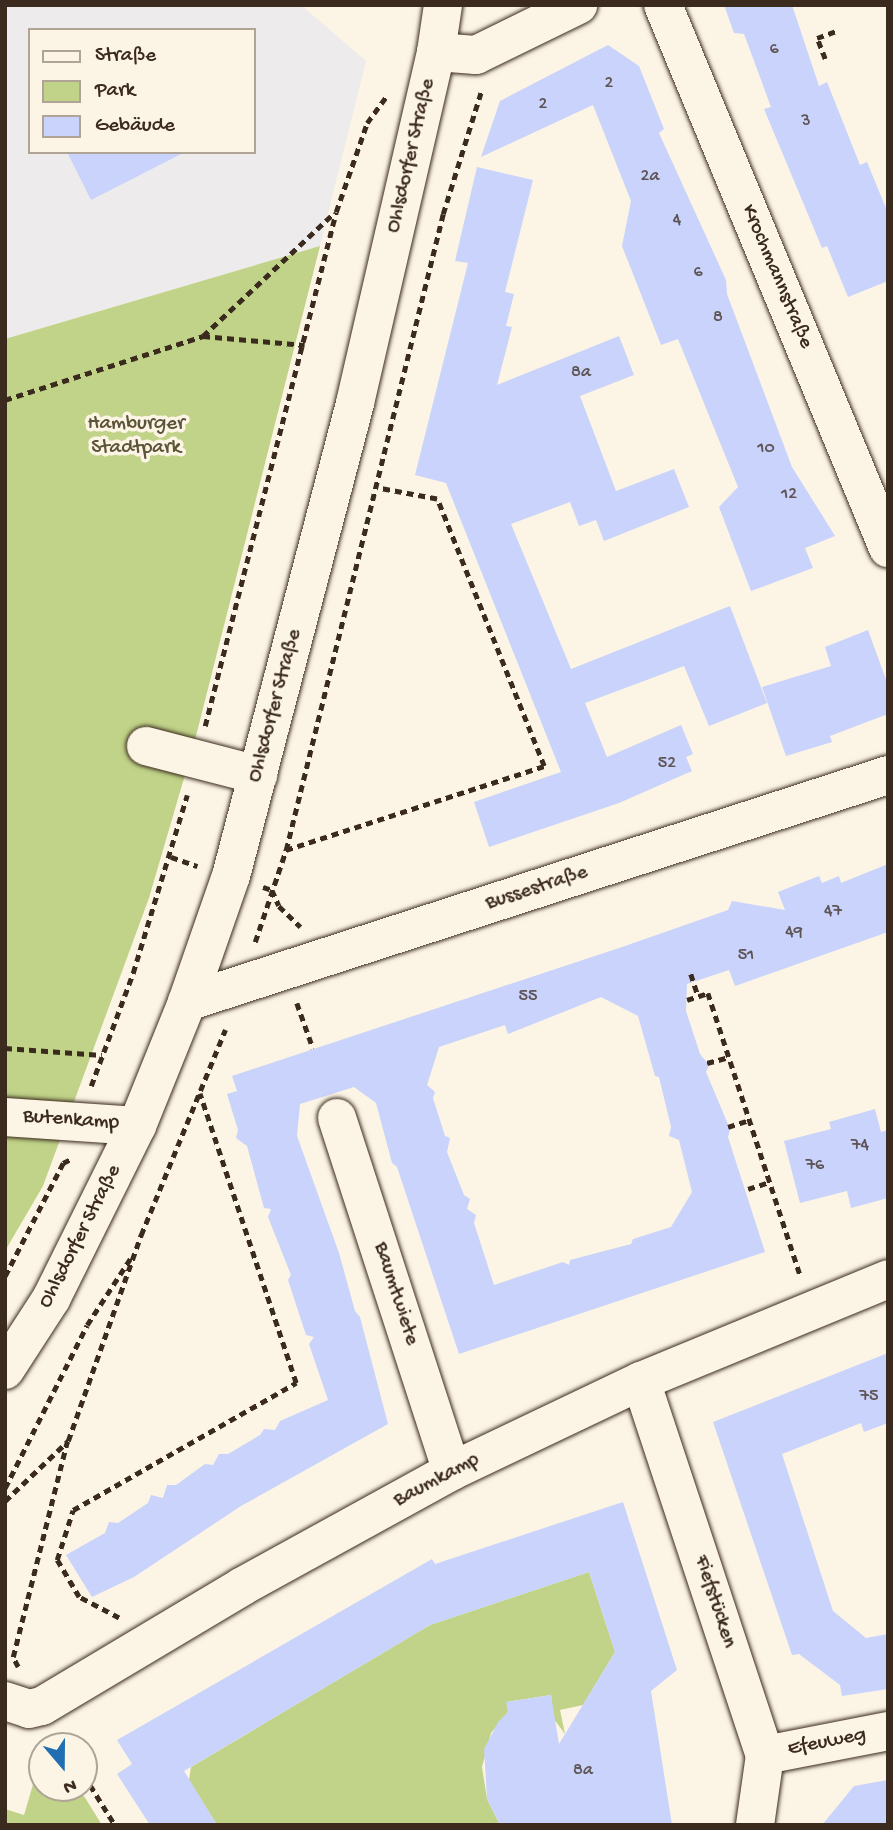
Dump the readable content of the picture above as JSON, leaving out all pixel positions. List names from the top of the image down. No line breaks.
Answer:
{"streets":{"street":["Ohlsdorfer Straße","Krochmannstraße","Bussestraße","Butenkamp","Baumtwiete","Baumkamp","Fiefstücken","Efeuweg"]},"crossings":[["Ohlsdorfer Straße","Bussestraße"],["Ohlsdorfer Straße","Butenkamp"],["Baumtwiete","Baumkamp"],["Baumkamp","Fiefstücken"],["Fiefstücken","Efeuweg"]],"parks":["Hamburger Stadtpark"],"house_numbers":["6","2","2","3","2a","4","6","8","8a","10","12","52","47","49","51","55","74","76","75","8a"],"legend":["Straße","Park","Gebäude"],"north":"bottom"}
